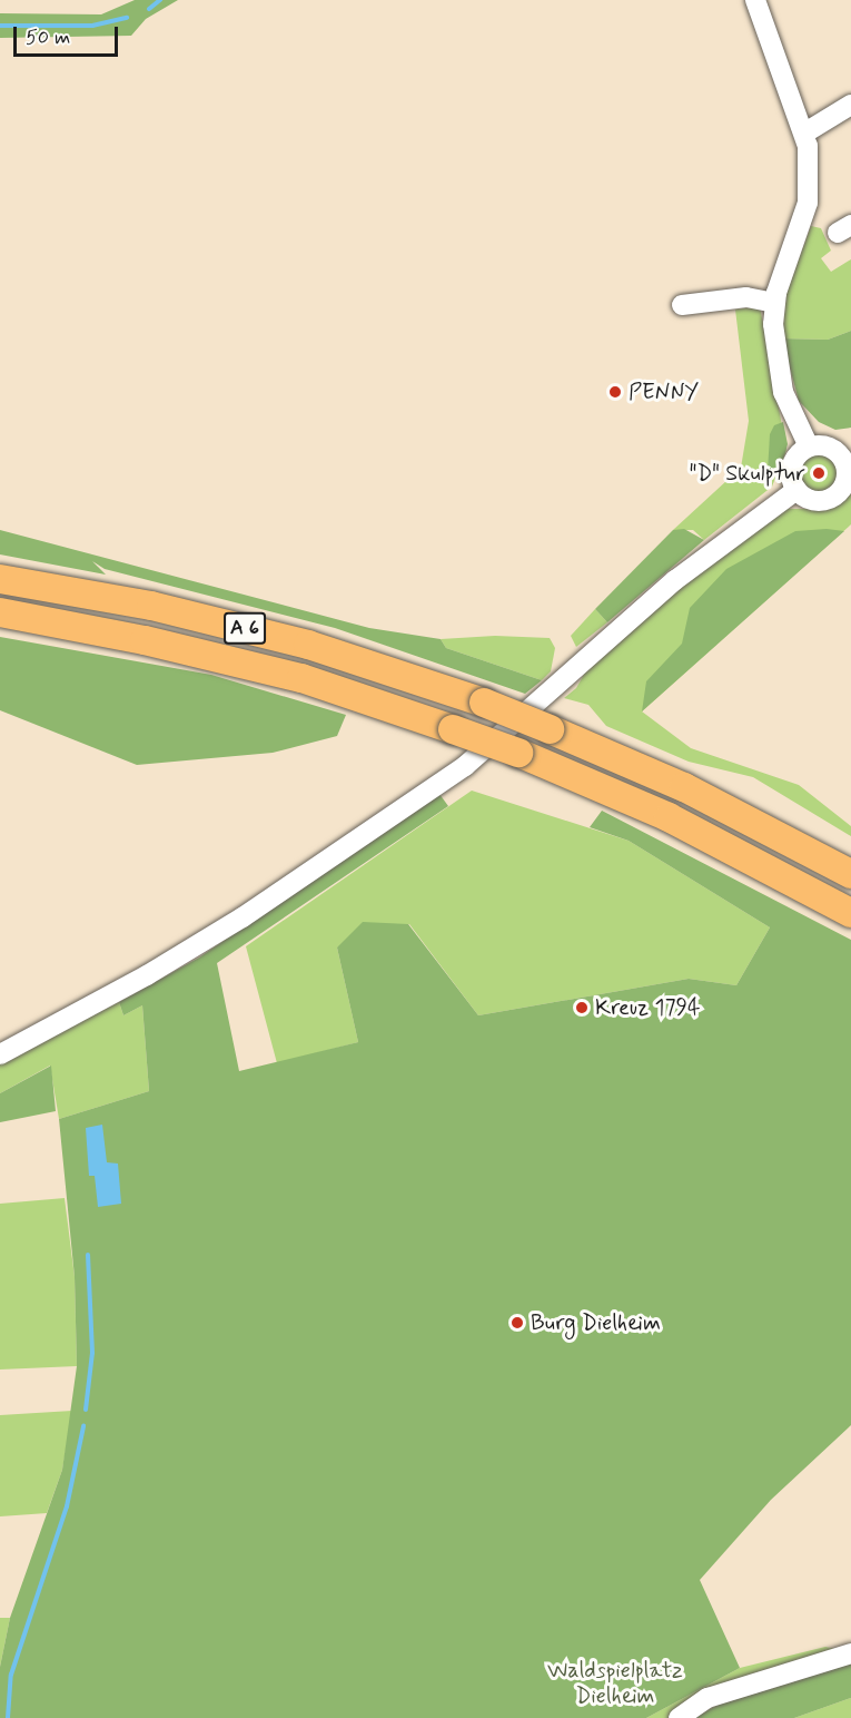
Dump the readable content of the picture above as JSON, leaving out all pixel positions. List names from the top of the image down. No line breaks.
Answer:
{"streets":{"highway":["A 6"]},"parks":["Waldspielplatz Dielheim"],"places":["PENNY","\"D\" Skulptur","Kreuz 1794","Burg Dielheim"],"scale_bar":"50 m"}
